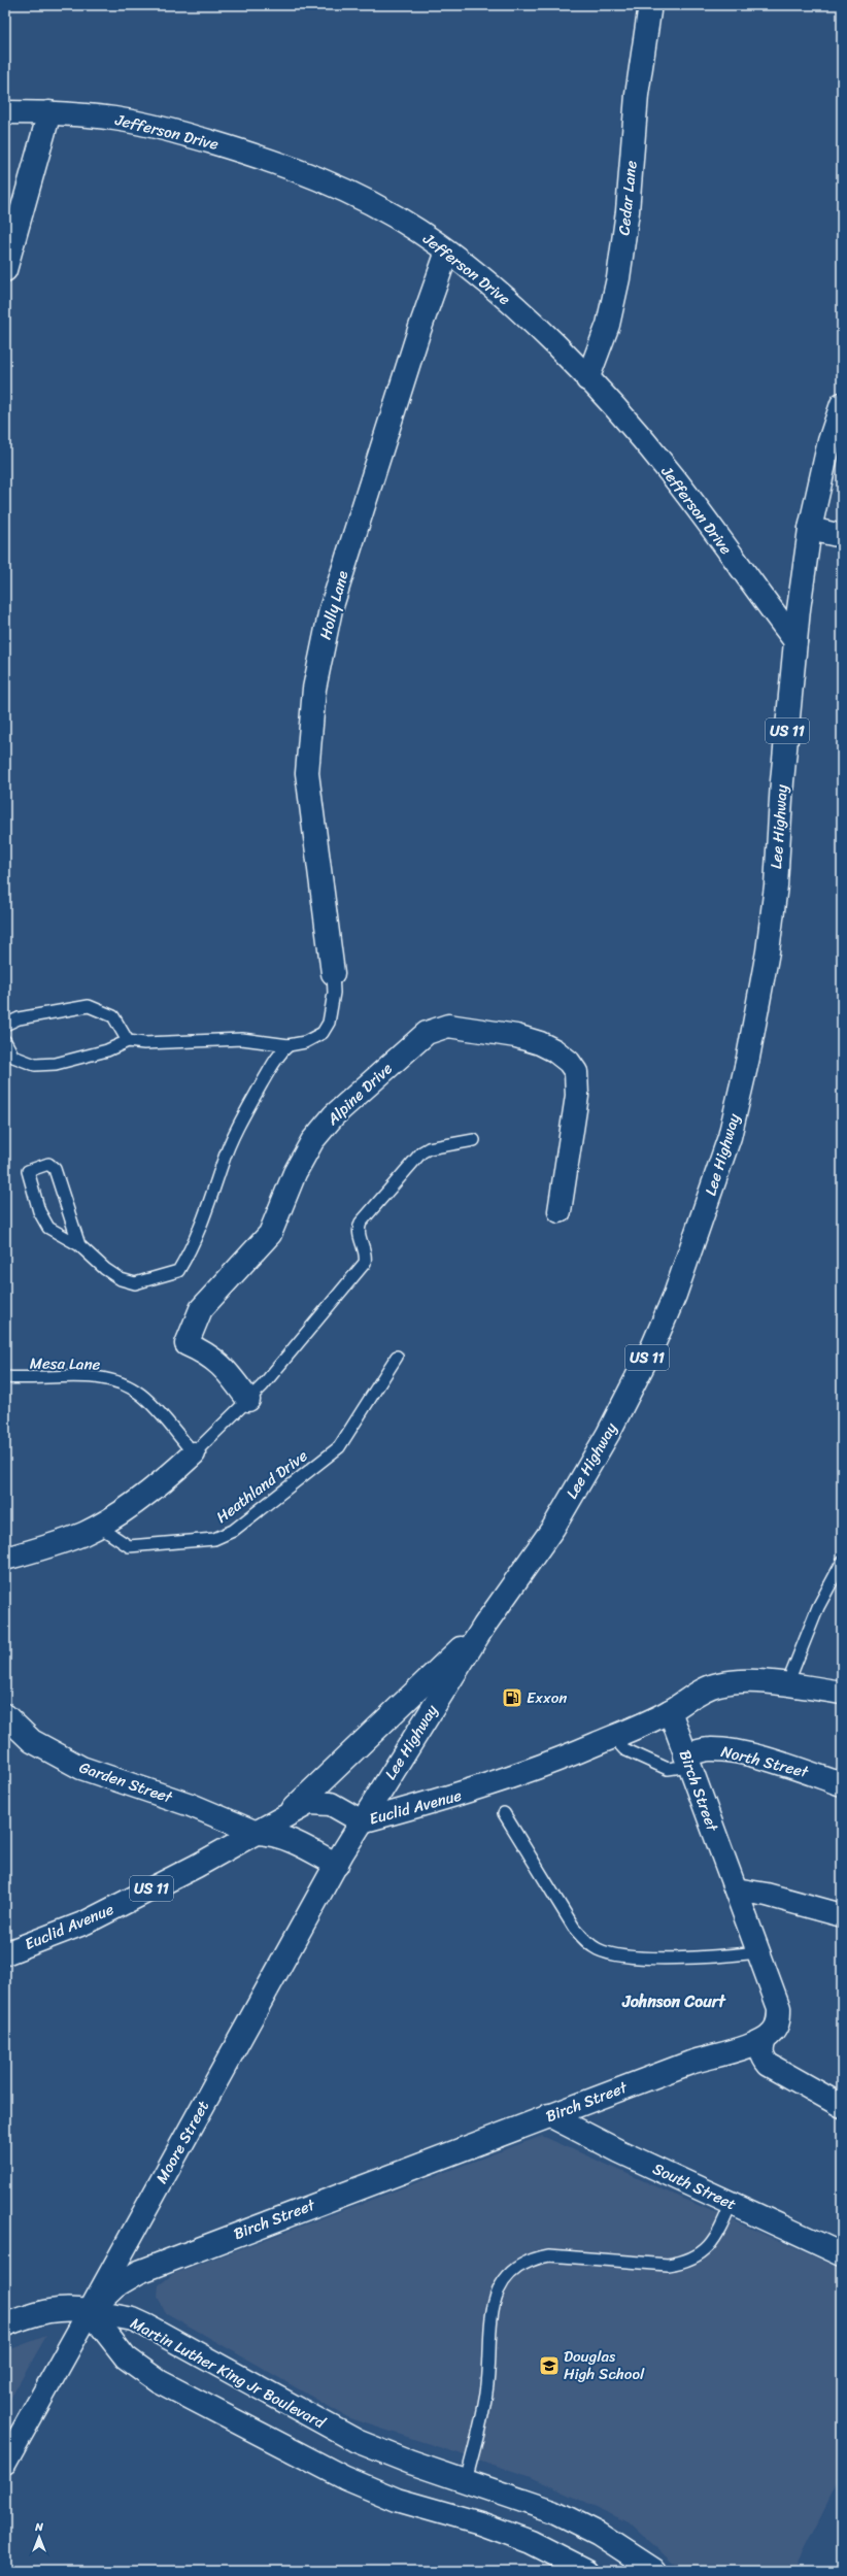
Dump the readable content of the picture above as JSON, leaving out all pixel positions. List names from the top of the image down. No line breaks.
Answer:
{"streets":{"street":["Jefferson Drive","Cedar Lane","Holly Lane","US 11","Lee Highway","Alpine Drive","North Street","Garden Street","Birch Street","Euclid Avenue","Moore Street","South Street","Martin Luther King Jr Boulevard"],"lane":["Mesa Lane","Heathland Drive"]},"crossings":[["Jefferson Drive","Cedar Lane"],["Jefferson Drive","Holly Lane"],["Jefferson Drive","Lee Highway"],["Lee Highway","Euclid Avenue"],["Lee Highway","Moore Street"],["North Street","Birch Street"],["Garden Street","Euclid Avenue"],["Birch Street","Euclid Avenue"],["Birch Street","Moore Street"],["Birch Street","South Street"],["Birch Street","Martin Luther King Jr Boulevard"],["Euclid Avenue","Moore Street"],["Moore Street","Martin Luther King Jr Boulevard"]],"districts":["Johnson Court"],"places":{"fuel station":["Exxon"],"school or university":["Douglas High School"]},"north":"top"}
